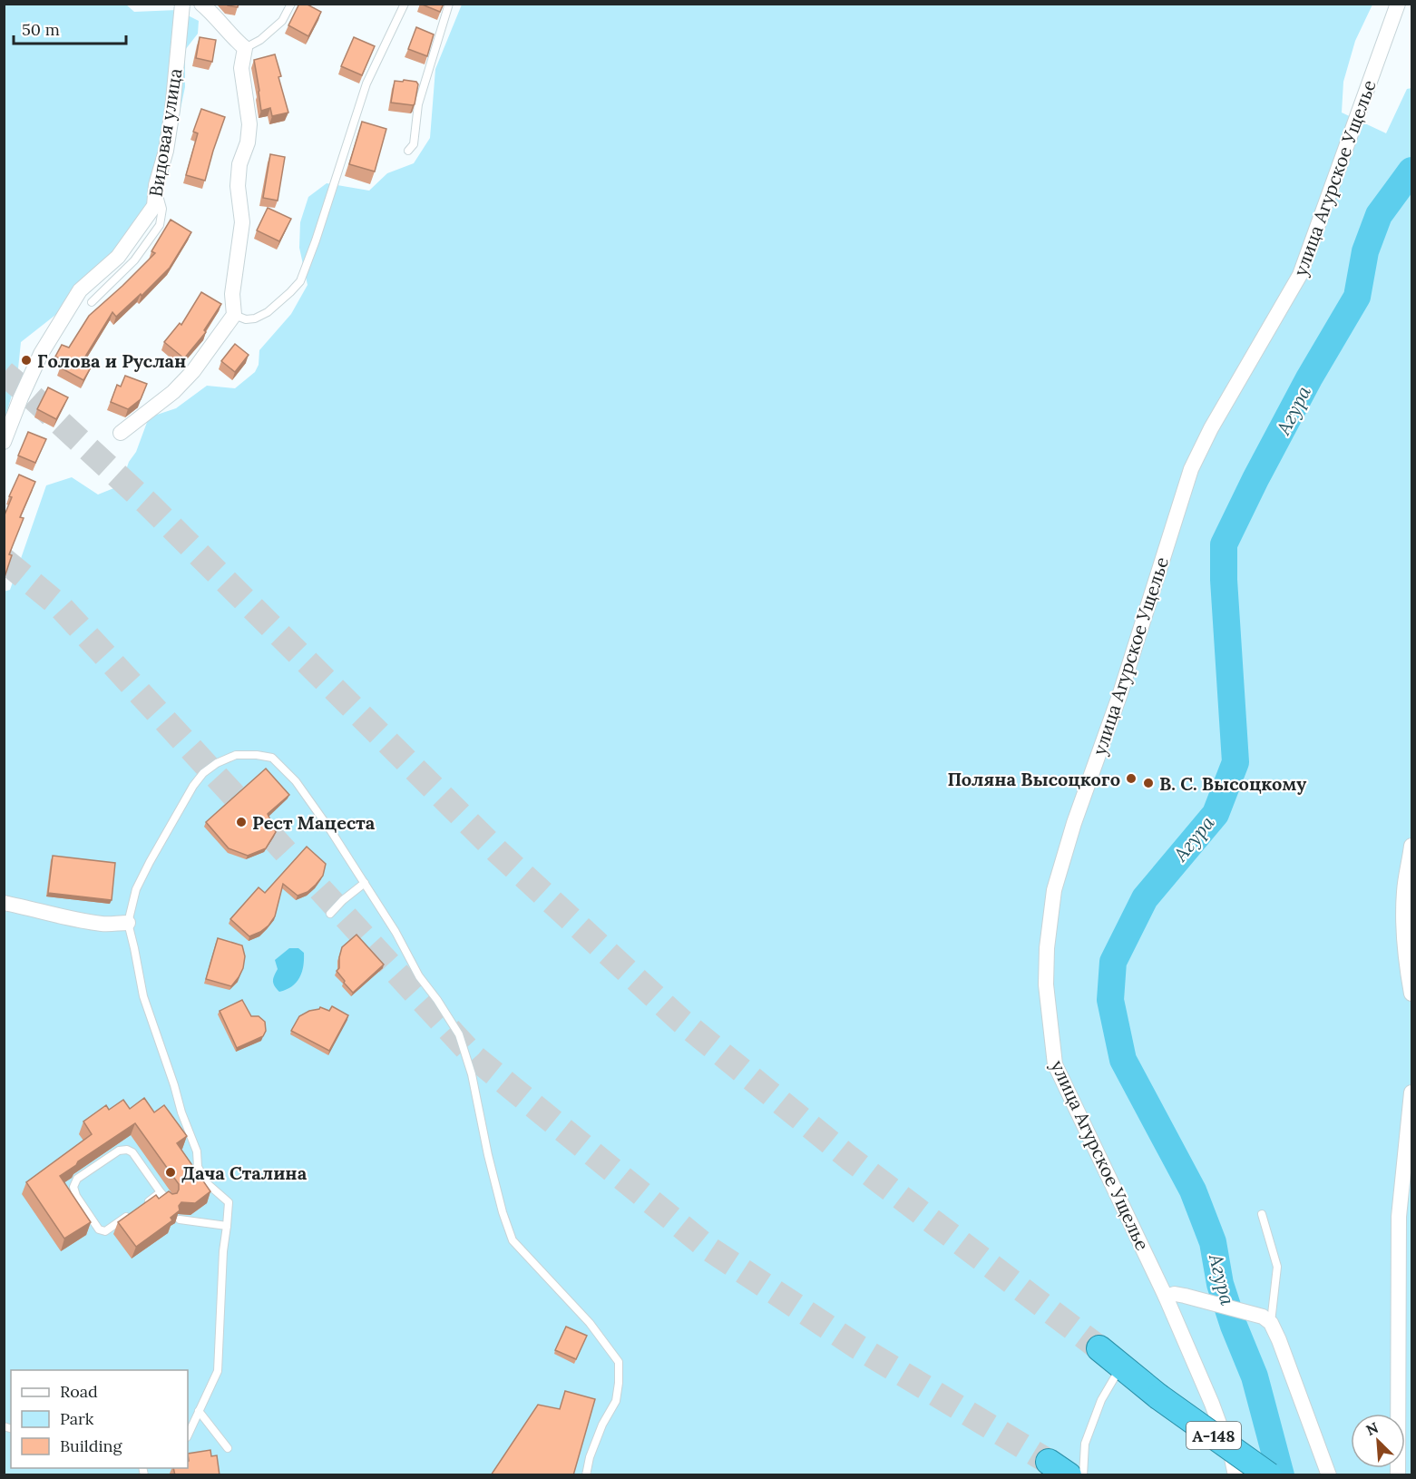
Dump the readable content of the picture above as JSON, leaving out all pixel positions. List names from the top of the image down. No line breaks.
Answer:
{"streets":{"highway":["А-148"],"street":["Видовая улица","улица Агурское Ущелье"]},"water":["Агура"],"places":["Голова и Руслан","Поляна Высоцкого","В. С. Высоцкому","Рест Мацеста","Дача Сталина"],"legend":["Road","Park","Building"],"scale_bar":"50 m","north":"top left"}
